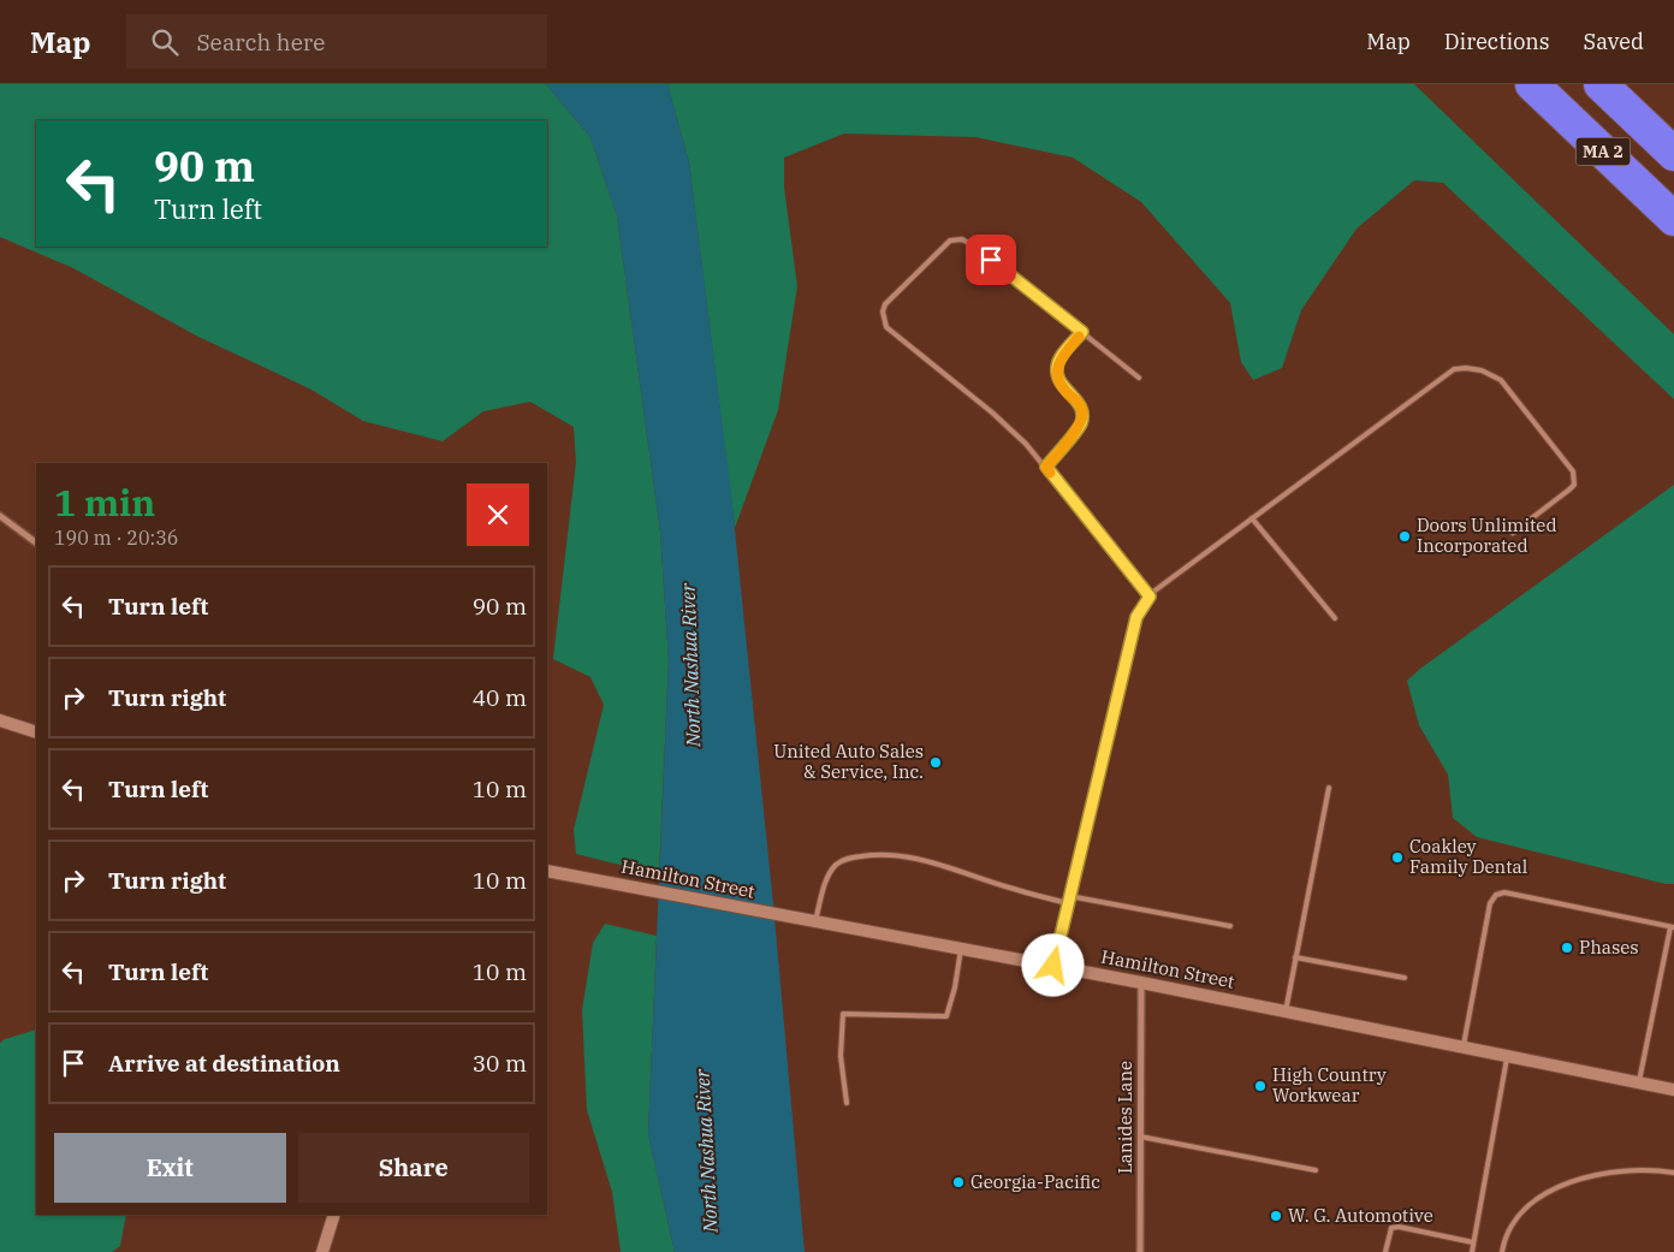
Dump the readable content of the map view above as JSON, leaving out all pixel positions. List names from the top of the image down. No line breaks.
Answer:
{"streets":{"highway":["MA 2"],"main road":["Hamilton Street"],"street":["Lanides Lane"]},"crossings":[["Hamilton Street","Lanides Lane"]],"water":["North Nashua River"],"places":["Doors Unlimited Incorporated","United Auto Sales & Service, Inc.","Coakley Family Dental","Phases","High Country Workwear","Georgia-Pacific","W. G. Automotive"],"page":{"header":"Map","search":"Search here","nav":["Map","Directions","Saved"],"turn":["90 m","Turn left"],"heading":["1 min","190 m · 20:36"],"list":[{"name":"Turn left","value":"90 m"},{"name":"Turn right","value":"40 m"},{"name":"Turn left","value":"10 m"},{"name":"Turn right","value":"10 m"},{"name":"Turn left","value":"10 m"},{"name":"Arrive at destination","value":"30 m"}],"buttons":["Exit","Share"]}}
